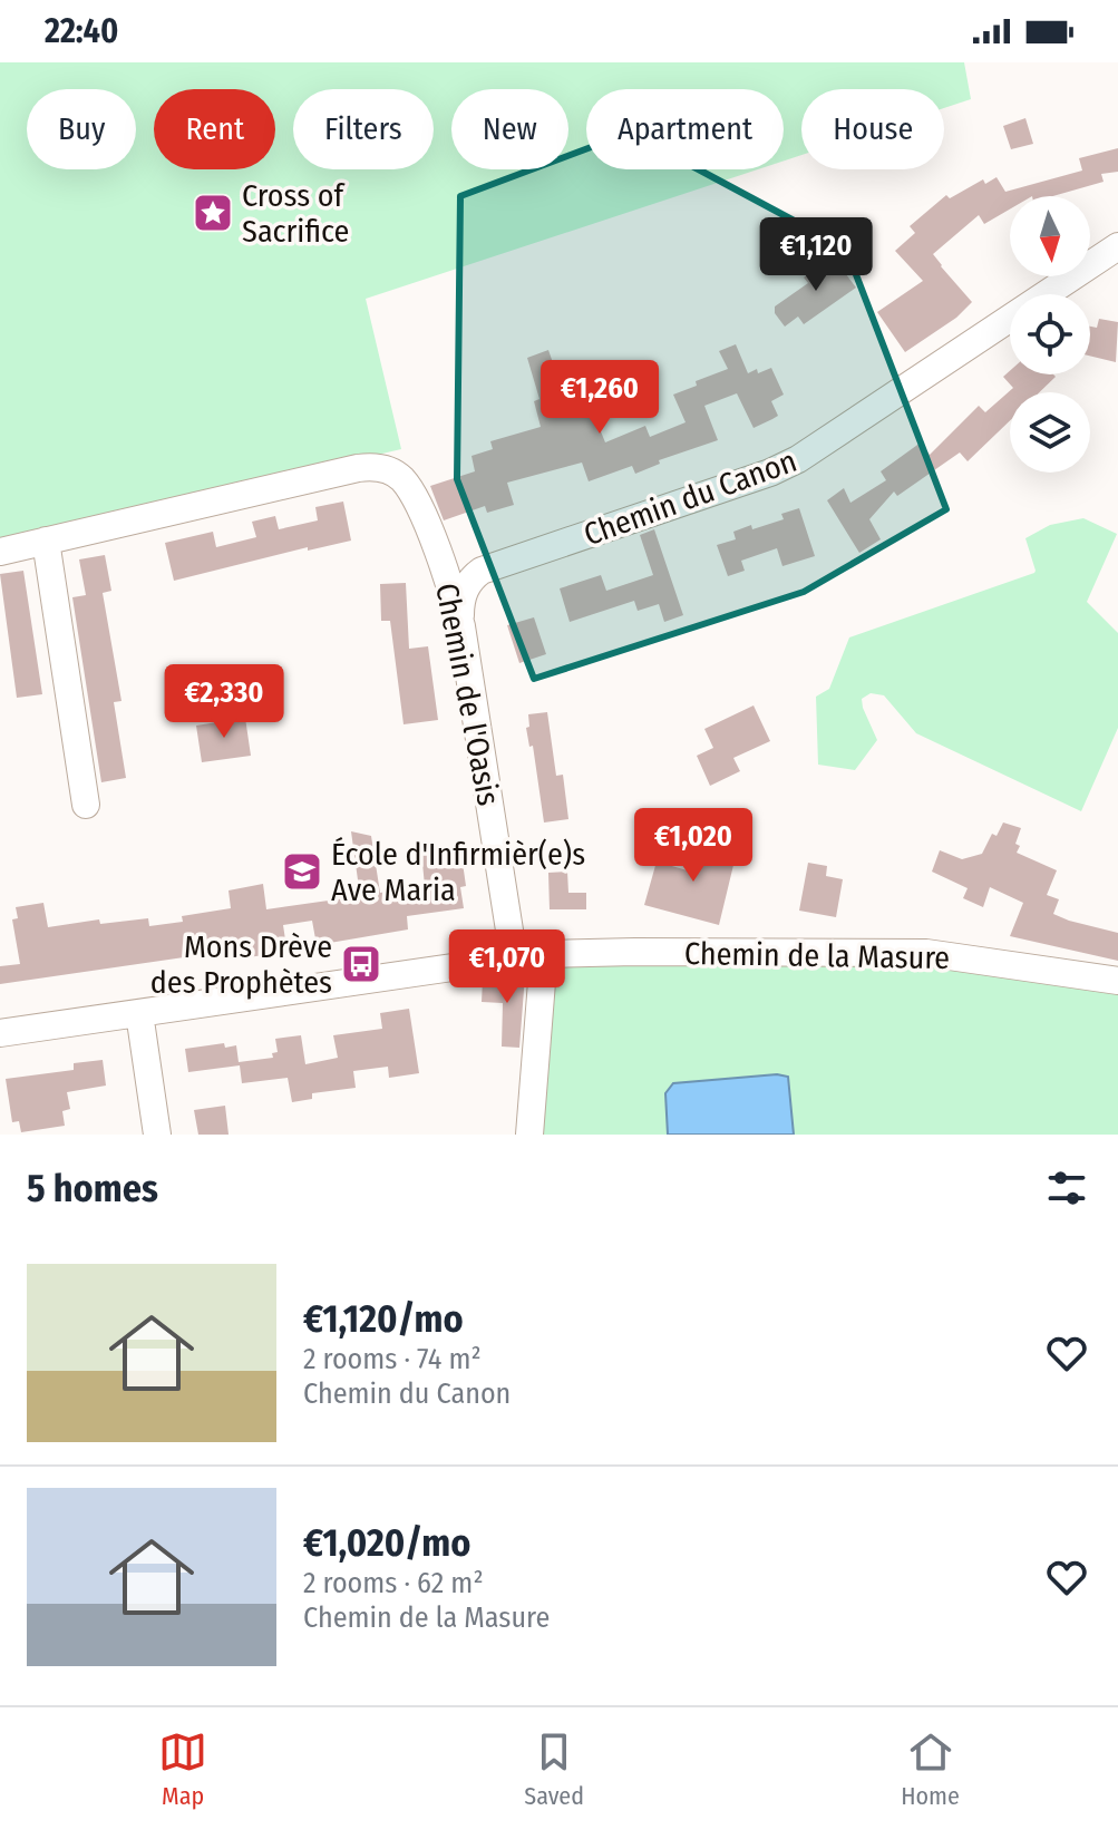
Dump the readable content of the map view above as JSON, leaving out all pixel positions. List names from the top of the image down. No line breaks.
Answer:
{"streets":{"street":["Chemin du Canon","Chemin de l'Oasis","Chemin de la Masure"]},"crossings":[["Chemin du Canon","Chemin de l'Oasis"],["Chemin de l'Oasis","Chemin de la Masure"]],"places":{"place":["Cross of Sacrifice"],"school or university":["École d'Infirmièr(e)s Ave Maria"],"bus stop":["Mons Drève des Prophètes"]},"north":"bottom","page":{"status":"22:40","chip":["Buy","Rent","Filters","New","Apartment","House"],"price":["€1,120","€1,260","€2,330","€1,020","€1,070"],"heading":"5 homes","list":[{"name":"€1,120/mo","note":"2 rooms · 74 m² · Chemin du Canon"},{"name":"€1,020/mo","note":"2 rooms · 62 m² · Chemin de la Masure"}],"tabs":["Map","Saved","Home"]}}
